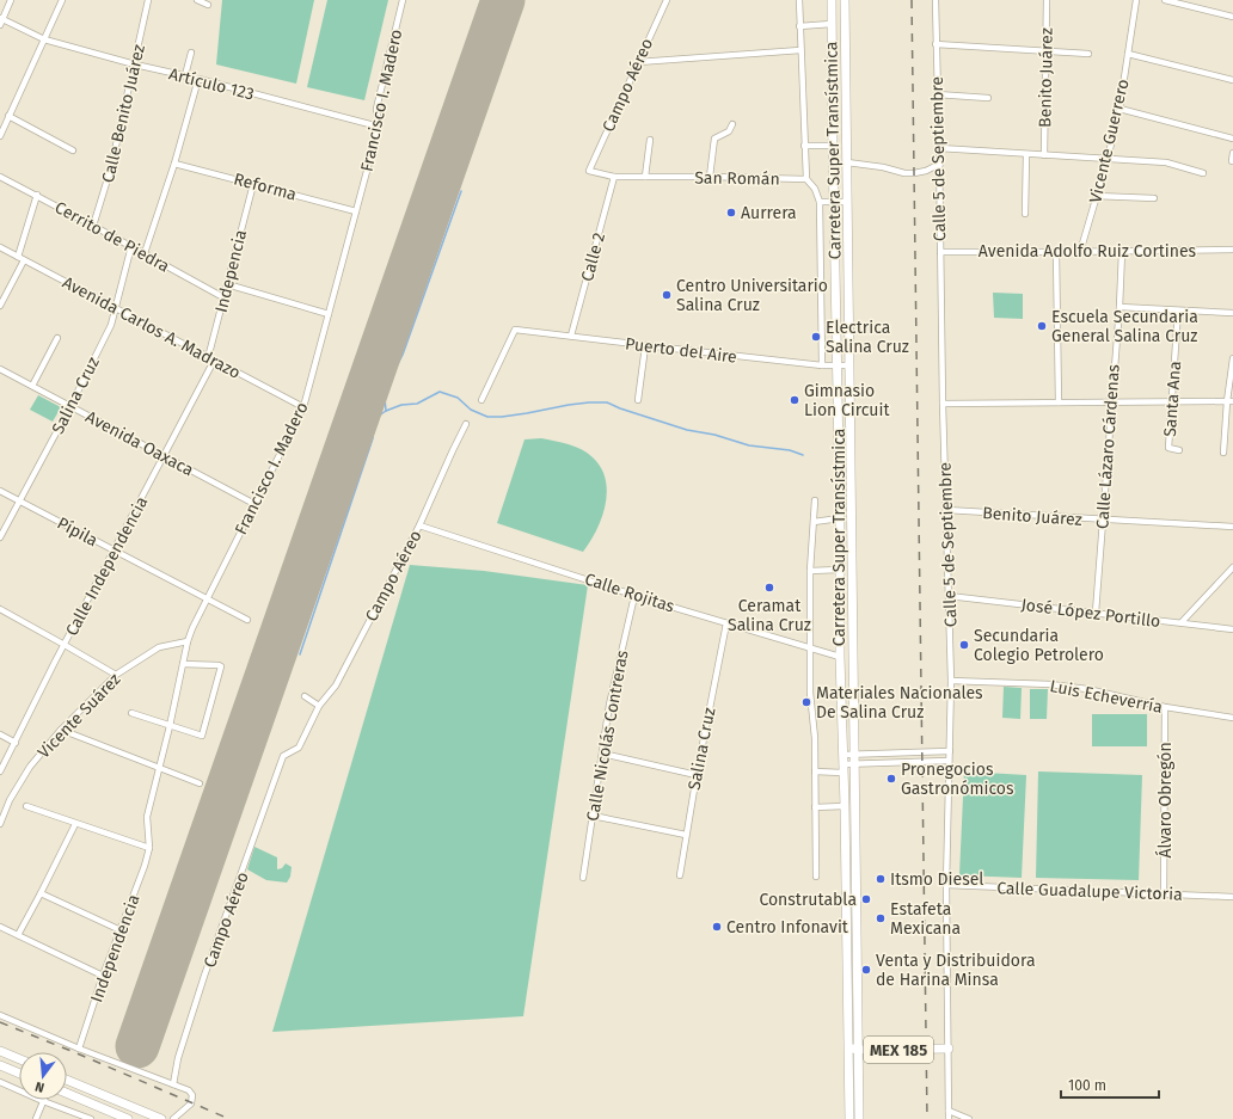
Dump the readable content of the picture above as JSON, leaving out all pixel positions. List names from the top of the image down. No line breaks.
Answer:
{"streets":{"main road":["Carretera Super Transístmica","MEX 185"],"street":["Benito Juárez","Artículo 123","Campo Aéreo","Francisco I. Madero","Calle Benito Juárez","Vicente Guerrero","Calle 5 de Septiembre","San Román","Reforma","Cerrito de Piedra","Avenida Adolfo Ruiz Cortines","Calle 2","Indepencia","Avenida Carlos A. Madrazo","Puerto del Aire","Salina Cruz","Santa Ana","Avenida Oaxaca","Calle Lázaro Cárdenas","Pípila","Calle Independencia","Calle Rojitas","José López Portillo","Luis Echeverría","Vicente Suárez","Calle Nicolás Contreras","Álvaro Obregón","Calle Guadalupe Victoria","Independencia"]},"crossings":[["Benito Juárez","Calle 5 de Septiembre"],["Benito Juárez","Calle Lázaro Cárdenas"],["Artículo 123","Francisco I. Madero"],["Artículo 123","Calle Benito Juárez"],["Campo Aéreo","San Román"],["Campo Aéreo","Calle Rojitas"],["Francisco I. Madero","Reforma"],["Francisco I. Madero","Avenida Carlos A. Madrazo"],["Francisco I. Madero","Avenida Oaxaca"],["Francisco I. Madero","Pípila"],["Francisco I. Madero","Vicente Suárez"],["Francisco I. Madero","Independencia"],["Calle Benito Juárez","Cerrito de Piedra"],["Vicente Guerrero","Avenida Adolfo Ruiz Cortines"],["Carretera Super Transístmica","Puerto del Aire"],["Carretera Super Transístmica","Calle Rojitas"],["Carretera Super Transístmica","MEX 185"],["Calle 5 de Septiembre","Avenida Adolfo Ruiz Cortines"],["Calle 5 de Septiembre","José López Portillo"],["Calle 5 de Septiembre","Luis Echeverría"],["Calle 5 de Septiembre","Calle Guadalupe Victoria"],["Calle 5 de Septiembre","MEX 185"],["San Román","Calle 2"],["Reforma","Indepencia"],["Cerrito de Piedra","Indepencia"],["Cerrito de Piedra","Salina Cruz"],["Avenida Adolfo Ruiz Cortines","Calle Lázaro Cárdenas"],["Calle 2","Puerto del Aire"],["Indepencia","Avenida Carlos A. Madrazo"],["Avenida Carlos A. Madrazo","Salina Cruz"],["Avenida Carlos A. Madrazo","Calle Independencia"],["Salina Cruz","Avenida Oaxaca"],["Salina Cruz","Pípila"],["Salina Cruz","Calle Rojitas"],["Avenida Oaxaca","Calle Independencia"],["Calle Lázaro Cárdenas","José López Portillo"],["Pípila","Calle Independencia"],["Calle Rojitas","Calle Nicolás Contreras"],["Luis Echeverría","Álvaro Obregón"],["Álvaro Obregón","Calle Guadalupe Victoria"]],"places":["Aurrera","Centro Universitario Salina Cruz","Escuela Secundaria General Salina Cruz","Electrica Salina Cruz","Gimnasio Lion Circuit","Ceramat Salina Cruz","Secundaria Colegio Petrolero","Materiales Nacionales De Salina Cruz","Pronegocios Gastronómicos","Itsmo Diesel","Construtabla","Estafeta Mexicana","Centro Infonavit","Venta y Distribuidora de Harina Minsa"],"scale_bar":"100 m","north":"bottom"}
